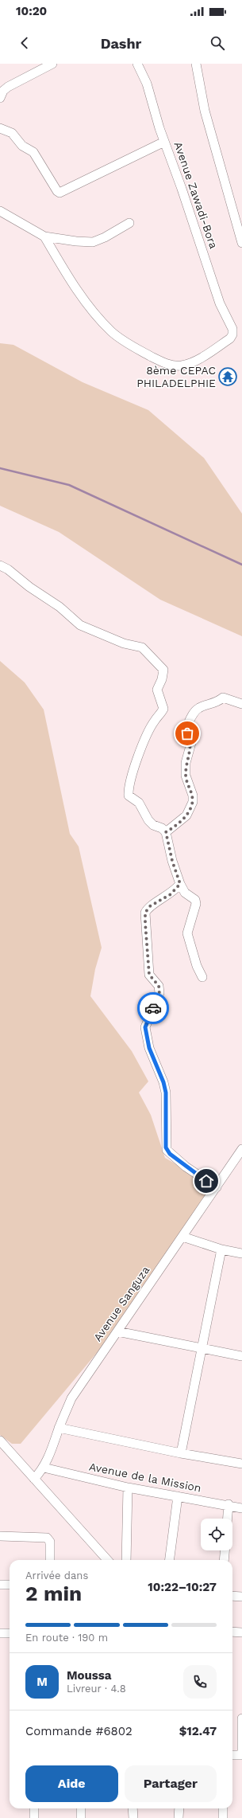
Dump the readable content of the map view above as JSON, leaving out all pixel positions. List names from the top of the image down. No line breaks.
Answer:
{"streets":{"street":["Avenue Zawadi-Bora","Avenue Sanguza","Avenue de la Mission"]},"crossings":[["Avenue Sanguza","Avenue de la Mission"]],"places":{"temple":["8ème CEPAC PHILADELPHIE"]},"page":{"status":"10:20","header":"Dashr","heading":["2 min","Arrivée dans","10:22–10:27"],"panel":["Moussa","Livreur · 4.8","Commande #6802","$12.47"],"bar":"En route · 190 m","round":"M","buttons":["Aide","Partager"]}}
